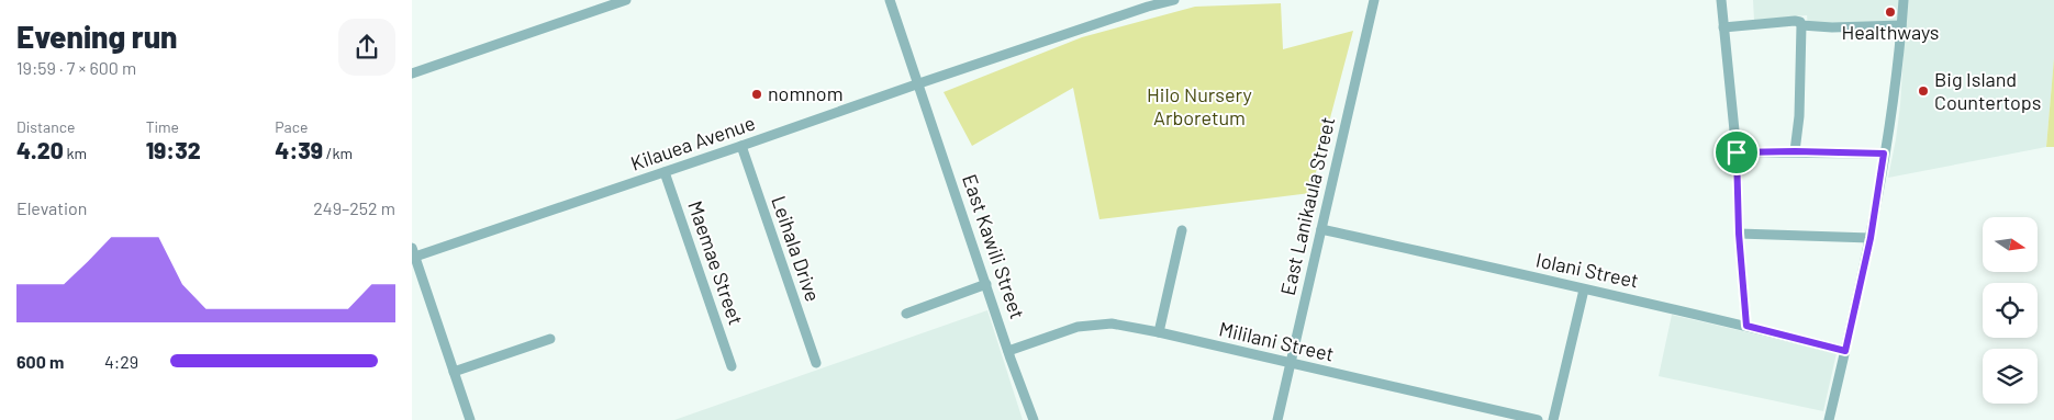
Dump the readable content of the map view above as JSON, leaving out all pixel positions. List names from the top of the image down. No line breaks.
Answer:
{"streets":{"street":["Kilauea Avenue","East Lanikaula Street","East Kawili Street","Leihala Drive","Maemae Street","Iolani Street","Mililani Street"]},"crossings":[["Kilauea Avenue","East Kawili Street"],["Kilauea Avenue","Leihala Drive"],["Kilauea Avenue","Maemae Street"],["East Lanikaula Street","Iolani Street"],["East Lanikaula Street","Mililani Street"],["East Kawili Street","Mililani Street"]],"parks":["Hilo Nursery Arboretum"],"places":["Healthways","Big Island Countertops","nomnom"],"north":"right","page":{"heading":["Evening run","19:59 · 7 × 600 m"],"stats":[["Distance","4.20 km"],["Time","19:32"],["Pace","4:39 /km"]],"chart":["Elevation","249–252 m"],"list":[{"name":"600 m","note":"4:29"}]}}
